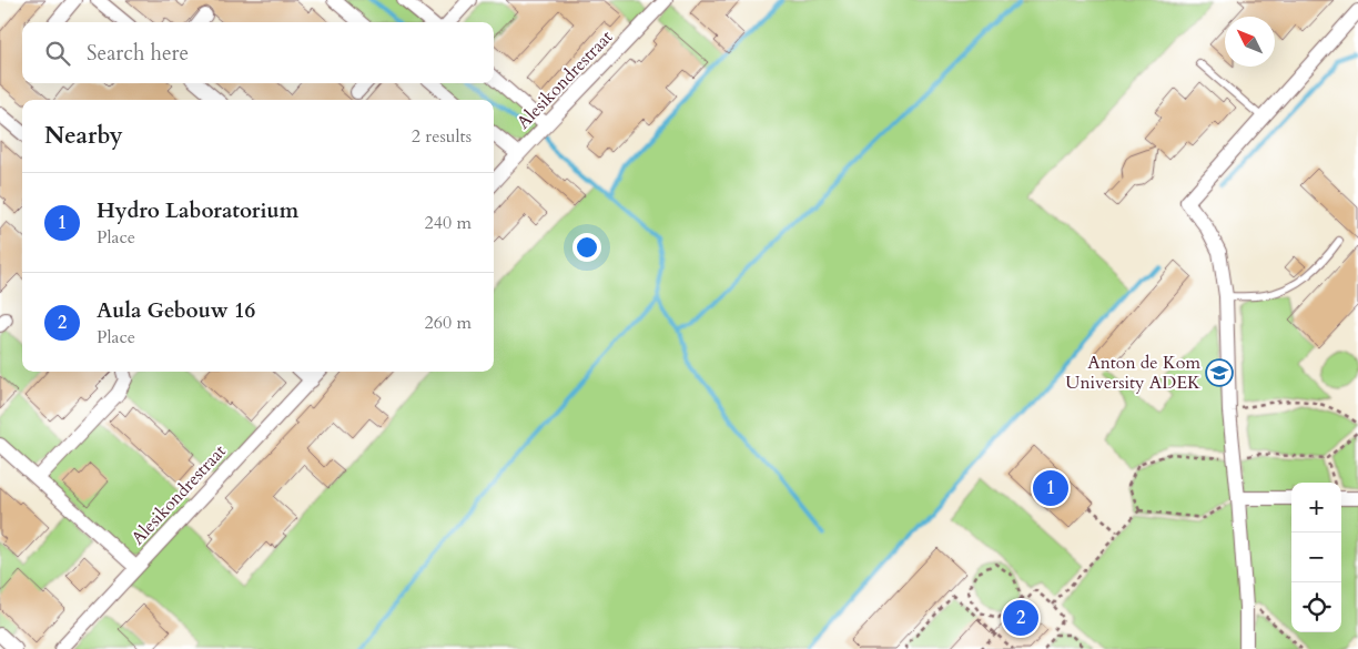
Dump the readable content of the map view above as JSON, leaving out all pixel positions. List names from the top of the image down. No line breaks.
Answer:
{"streets":{"street":["Alesikondrestraat"]},"places":{"school or university":["Anton de Kom University ADEK"]},"north":"top left","page":{"search":"Search here","heading":["Nearby","2 results"],"list":[{"mark":"1","name":"Hydro Laboratorium","note":"Place","value":"240 m"},{"mark":"2","name":"Aula Gebouw 16","note":"Place","value":"260 m"}],"pins":["1","2"],"map_buttons":["+","−"]}}
